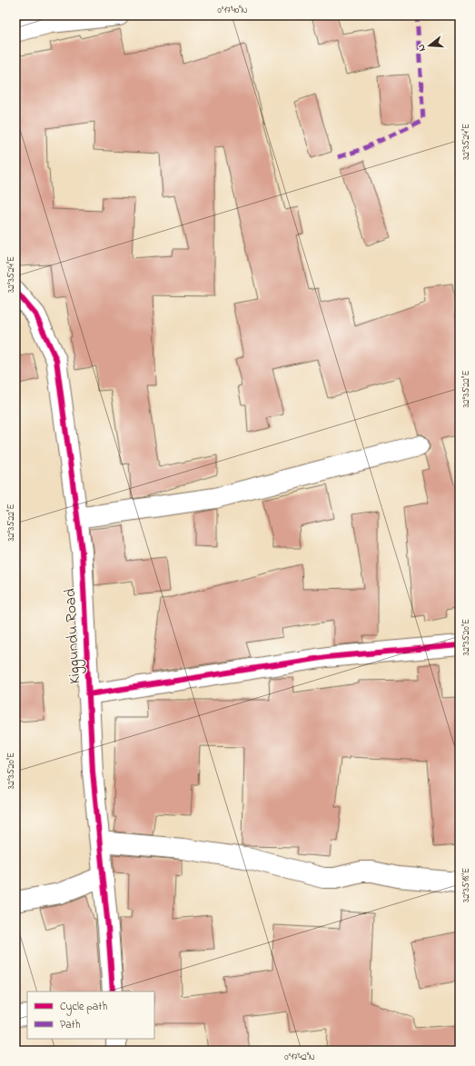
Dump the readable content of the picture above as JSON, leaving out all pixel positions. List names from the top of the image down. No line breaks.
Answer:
{"streets":{"street":["Kiggundu Road"]},"legend":["Cycle path","Path"],"north":"left","coordinates":["0°17'40\"N","32°35'24\"E","32°35'22\"E","32°35'20\"E","32°35'18\"E","0°17'42\"N"]}
